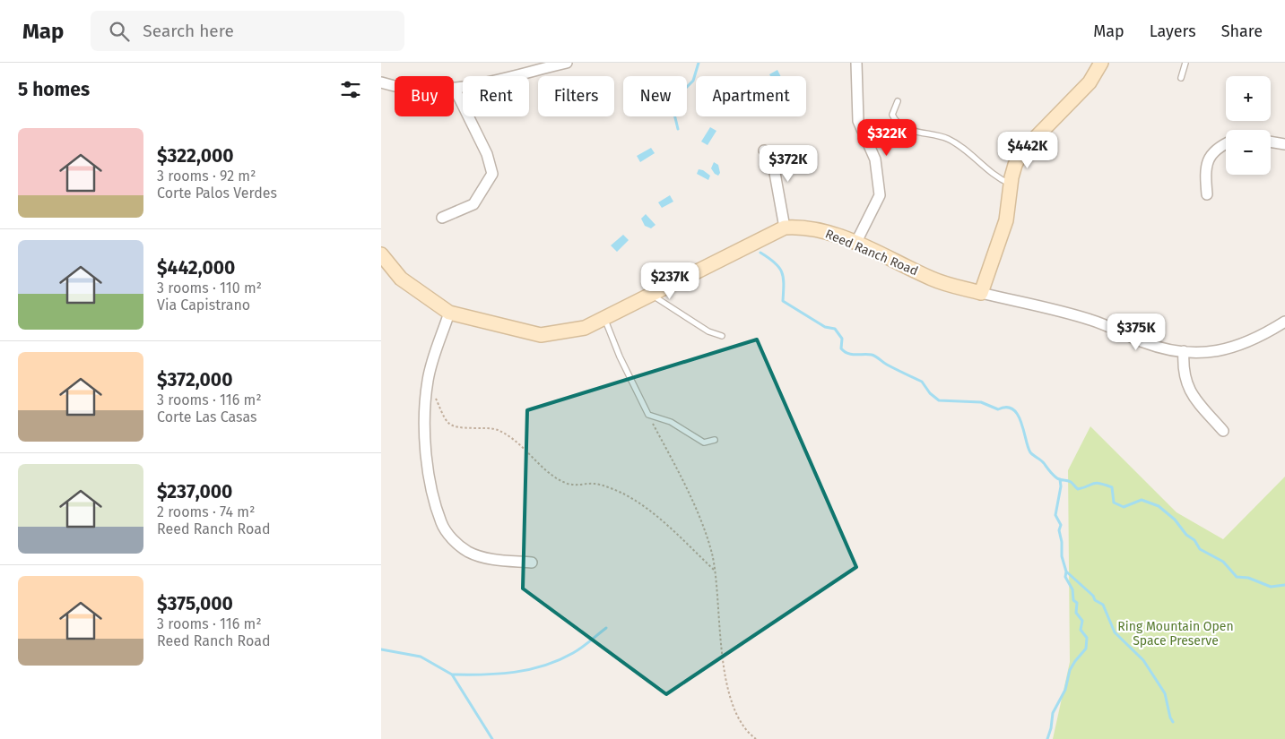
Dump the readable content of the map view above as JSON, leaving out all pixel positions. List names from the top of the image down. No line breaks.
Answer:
{"streets":{"street":["Reed Ranch Road"]},"parks":["Ring Mountain Open Space Preserve"],"page":{"header":"Map","search":"Search here","nav":["Map","Layers","Share"],"heading":"5 homes","map_buttons":["+","−"],"chip":["Buy","Rent","Filters","New","Apartment"],"list":[{"name":"$322,000","note":"3 rooms · 92 m² · Corte Palos Verdes"},{"name":"$442,000","note":"3 rooms · 110 m² · Via Capistrano"},{"name":"$372,000","note":"3 rooms · 116 m² · Corte Las Casas"},{"name":"$237,000","note":"2 rooms · 74 m² · Reed Ranch Road"},{"name":"$375,000","note":"3 rooms · 116 m² · Reed Ranch Road"}],"price":["$322K","$442K","$372K","$237K","$375K"]}}
